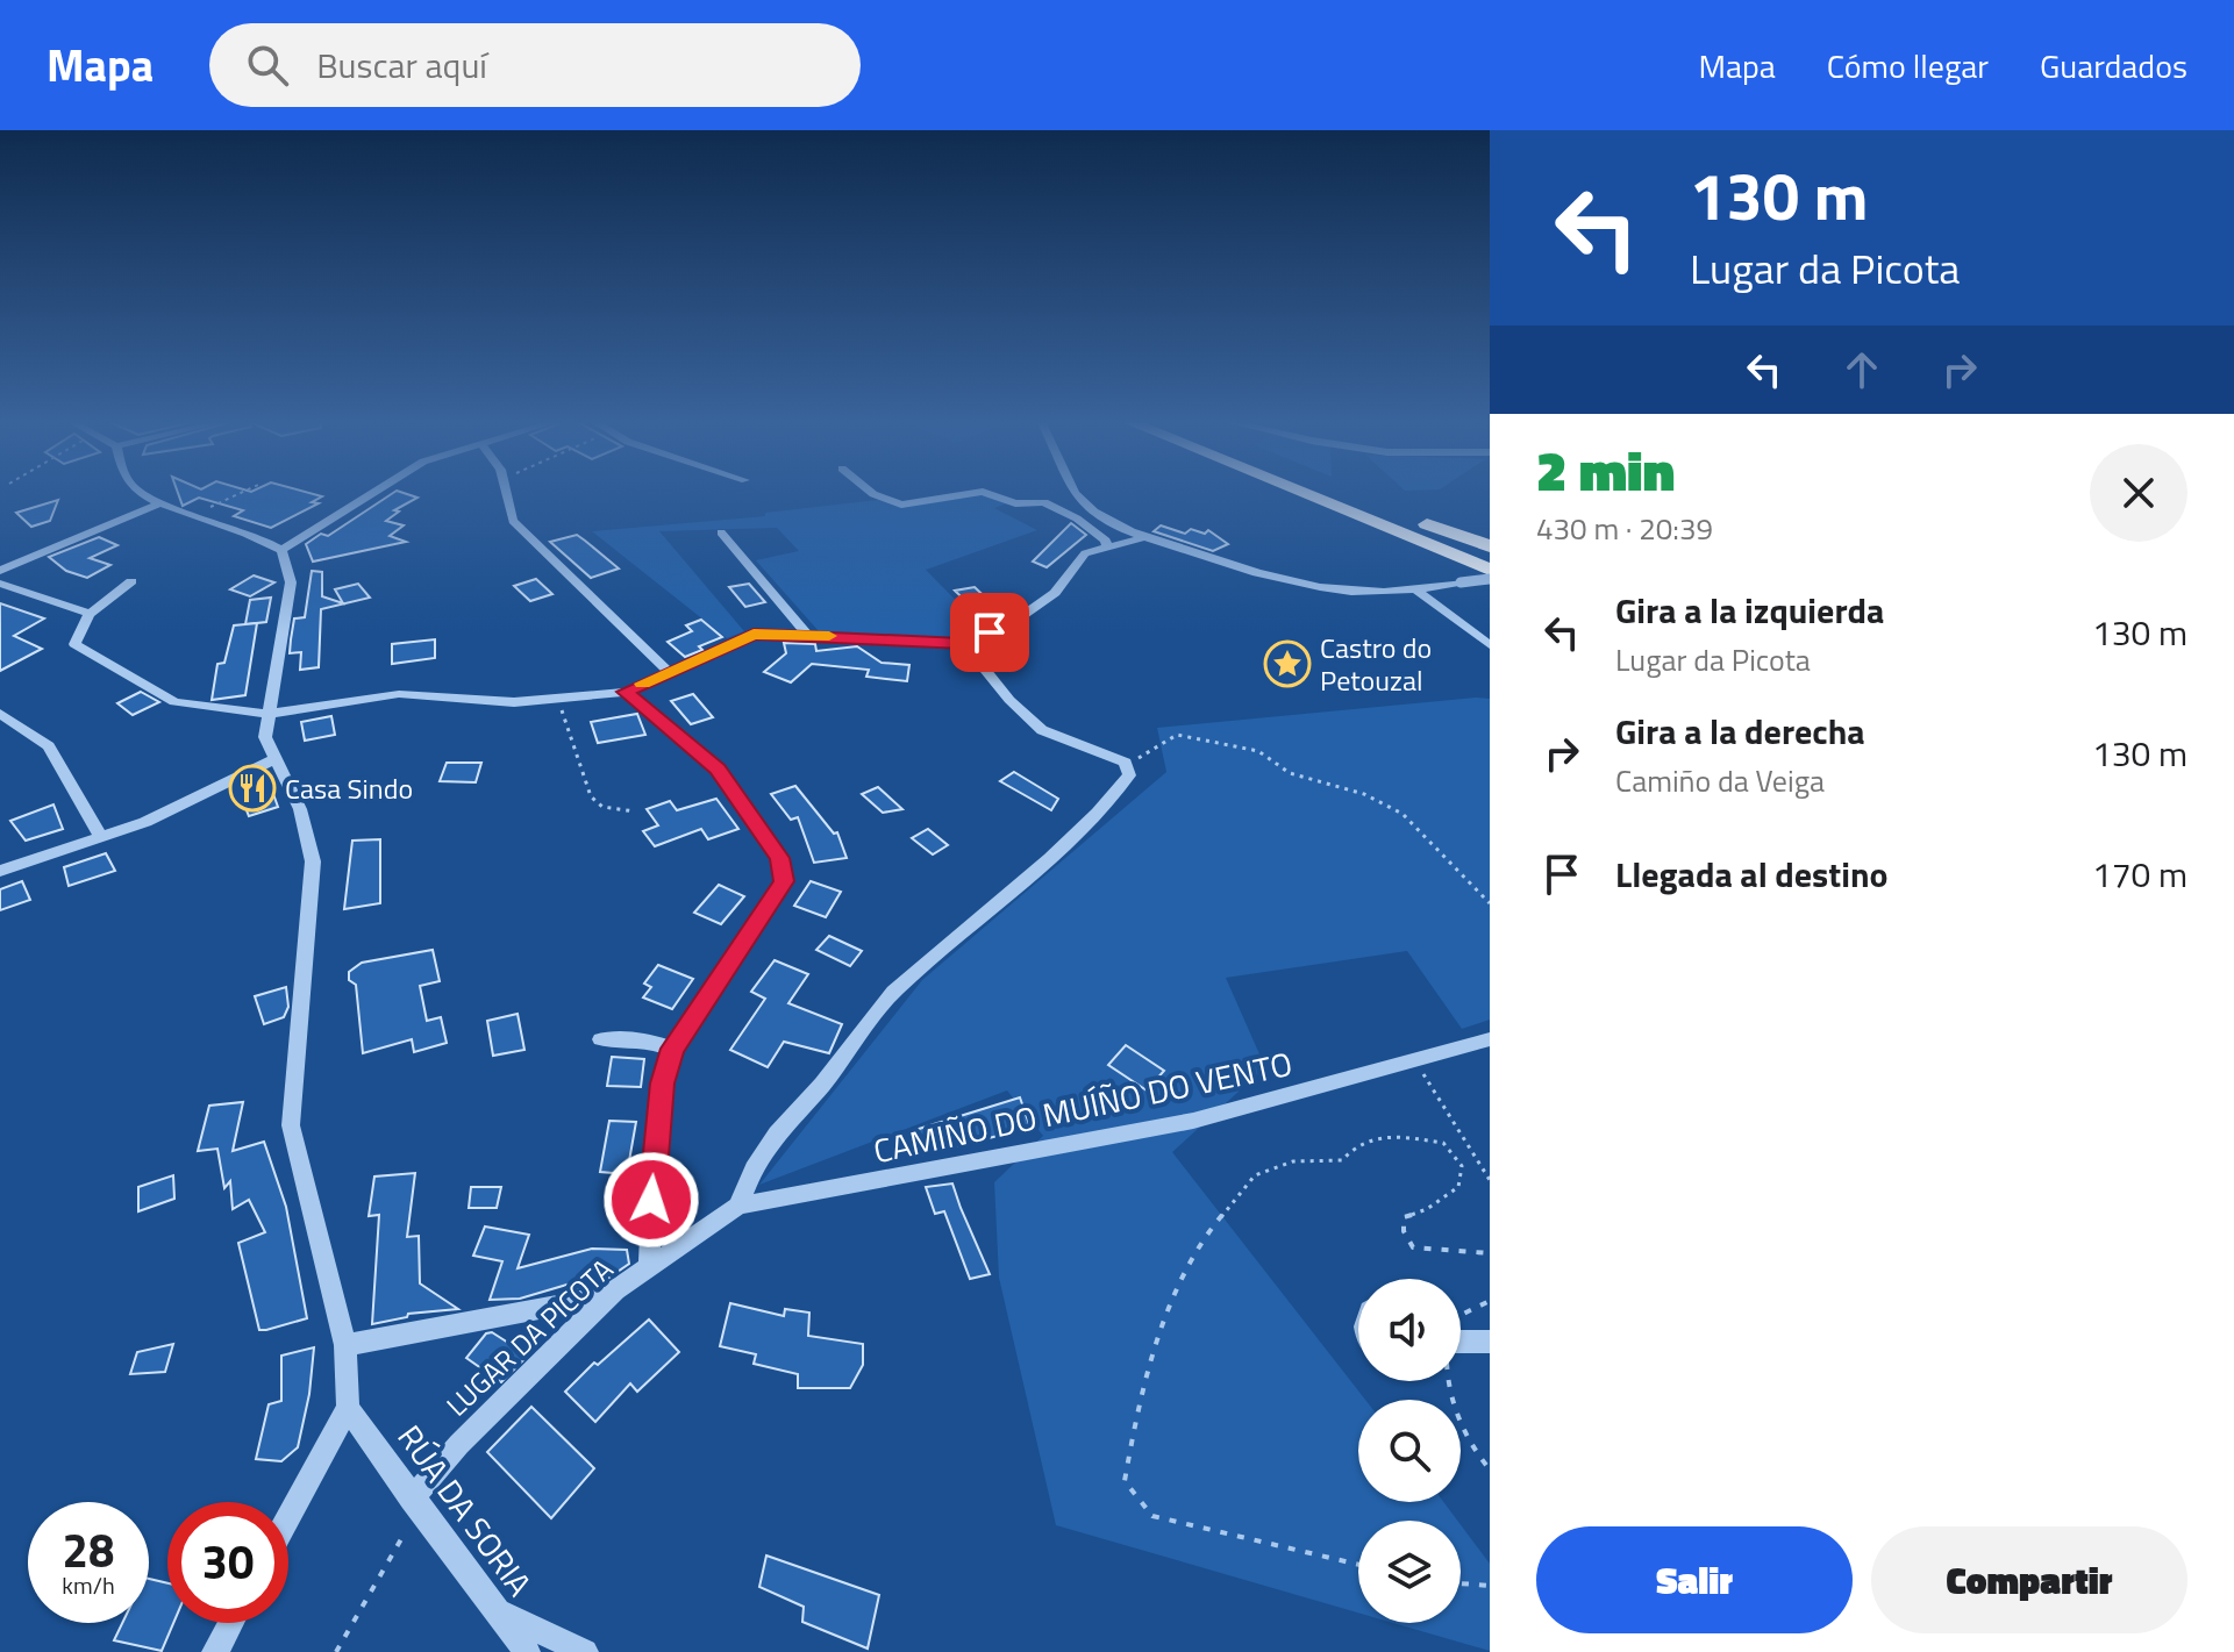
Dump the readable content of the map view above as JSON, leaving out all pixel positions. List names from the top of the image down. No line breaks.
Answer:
{"streets":{"street":["CAMIÑO DO MUÍÑO DO VENTO","LUGAR DA PICOTA","RÚA DA SORIA"]},"crossings":[["LUGAR DA PICOTA","RÚA DA SORIA"]],"places":{"place":["Castro do Petouzal"],"restaurant":["Casa Sindo"]},"page":{"header":"Mapa","search":"Buscar aquí","nav":["Mapa","Cómo llegar","Guardados"],"turn":["130 m","Lugar da Picota"],"heading":["2 min","430 m · 20:39"],"list":[{"name":"Gira a la izquierda","note":"Lugar da Picota","value":"130 m"},{"name":"Gira a la derecha","note":"Camiño da Veiga","value":"130 m"},{"name":"Llegada al destino","value":"170 m"}],"speed":"28 km/h","limit":"30","buttons":["Salir","Compartir"]}}
